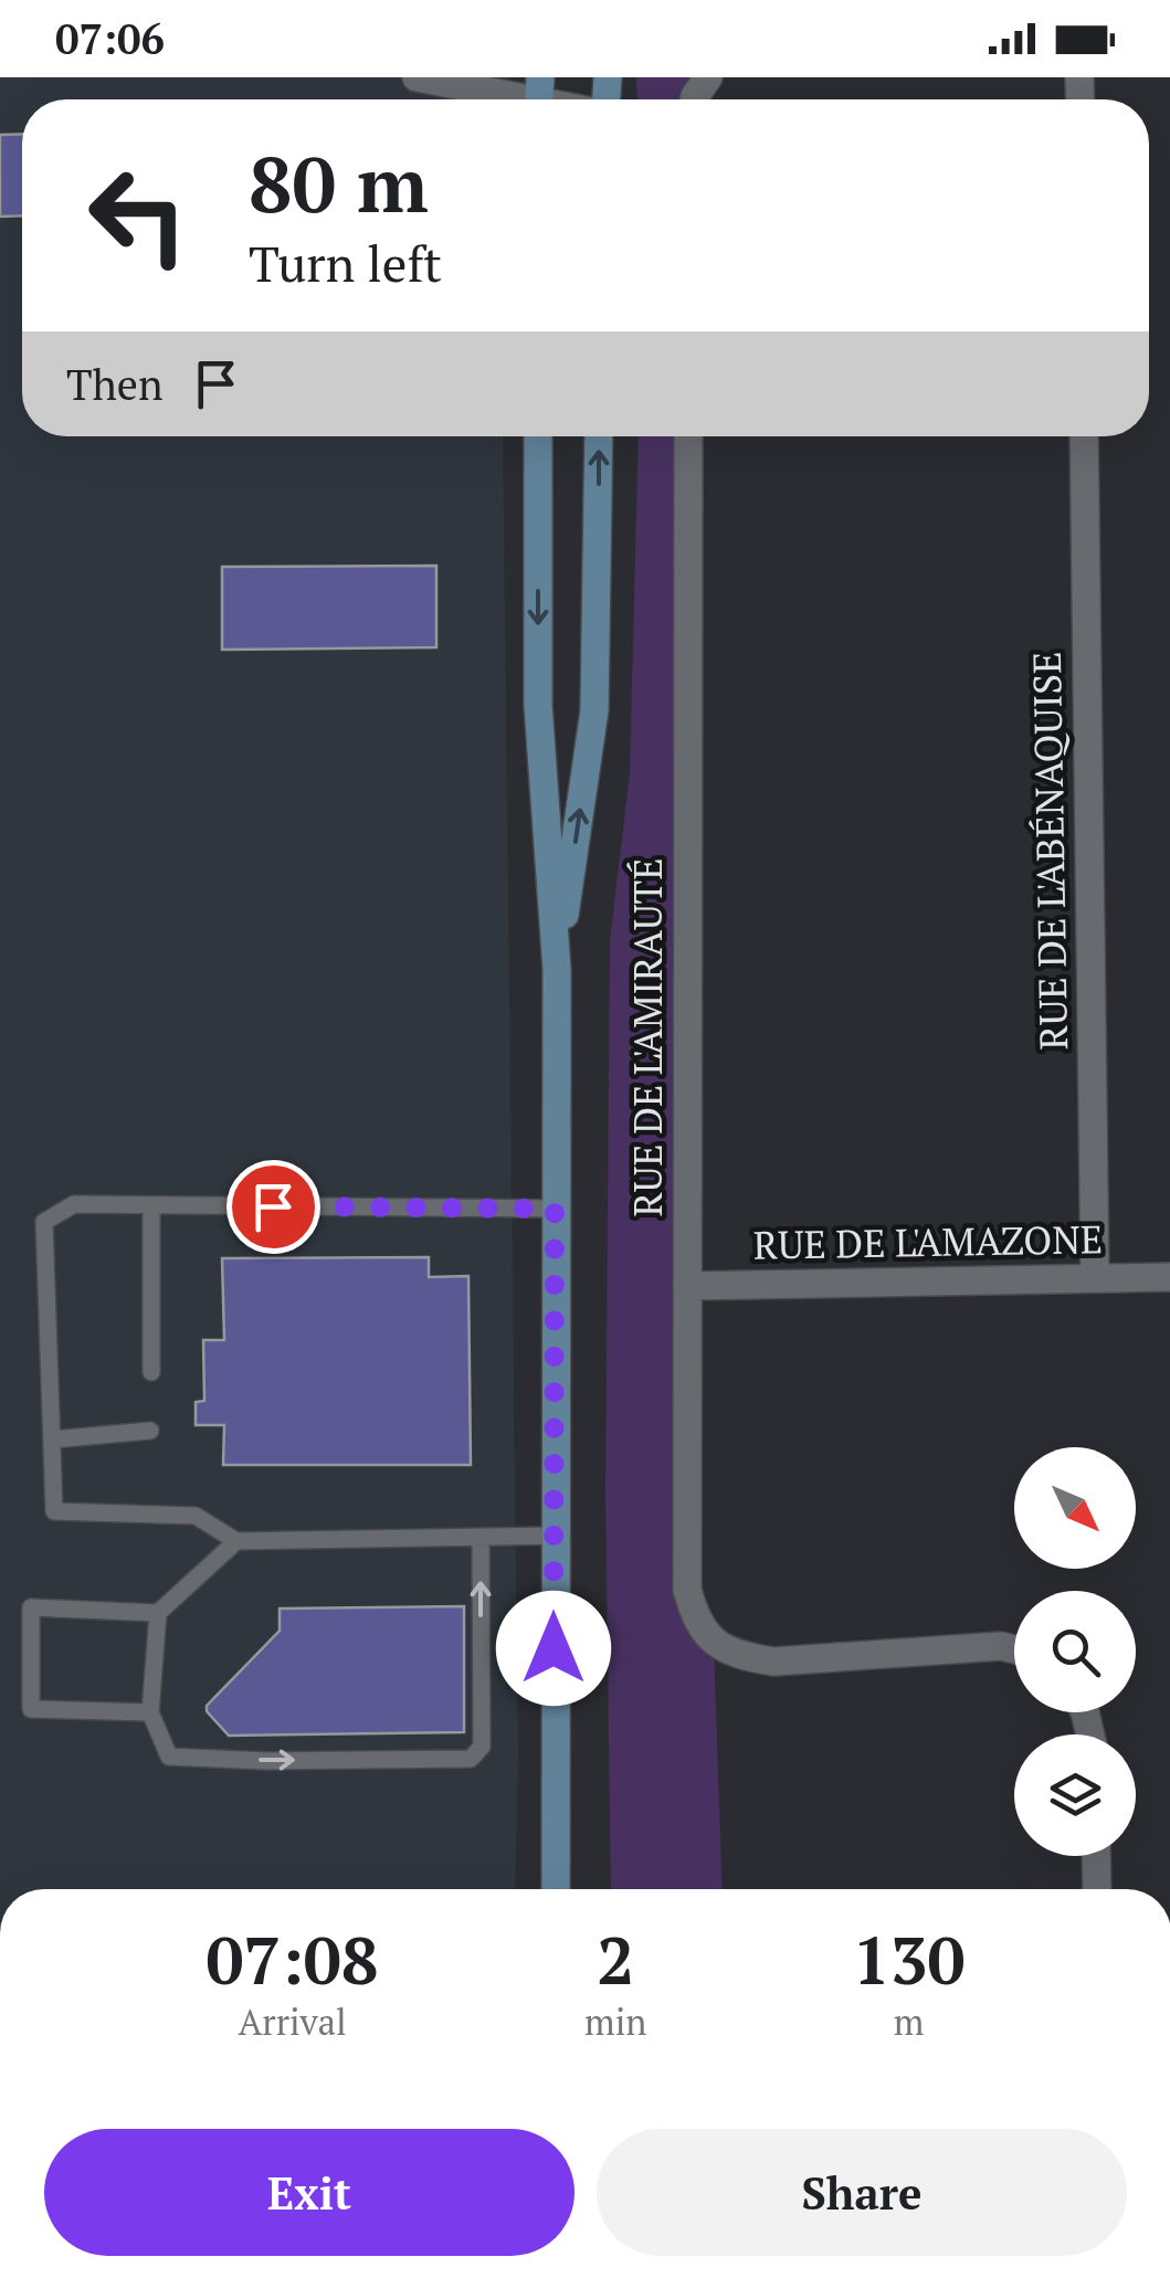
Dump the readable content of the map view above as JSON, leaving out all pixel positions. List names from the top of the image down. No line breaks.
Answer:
{"streets":{"street":["RUE DE L'ABÉNAQUISE","RUE DE L'AMIRAUTÉ","RUE DE L'AMAZONE"]},"crossings":[["RUE DE L'ABÉNAQUISE","RUE DE L'AMAZONE"],["RUE DE L'AMIRAUTÉ","RUE DE L'AMAZONE"]],"north":"bottom right","page":{"status":"07:06","turn":["80 m","Turn left"],"then":"Then","eta":["07:08","Arrival","2","min","130","m"],"buttons":["Exit","Share"]}}
